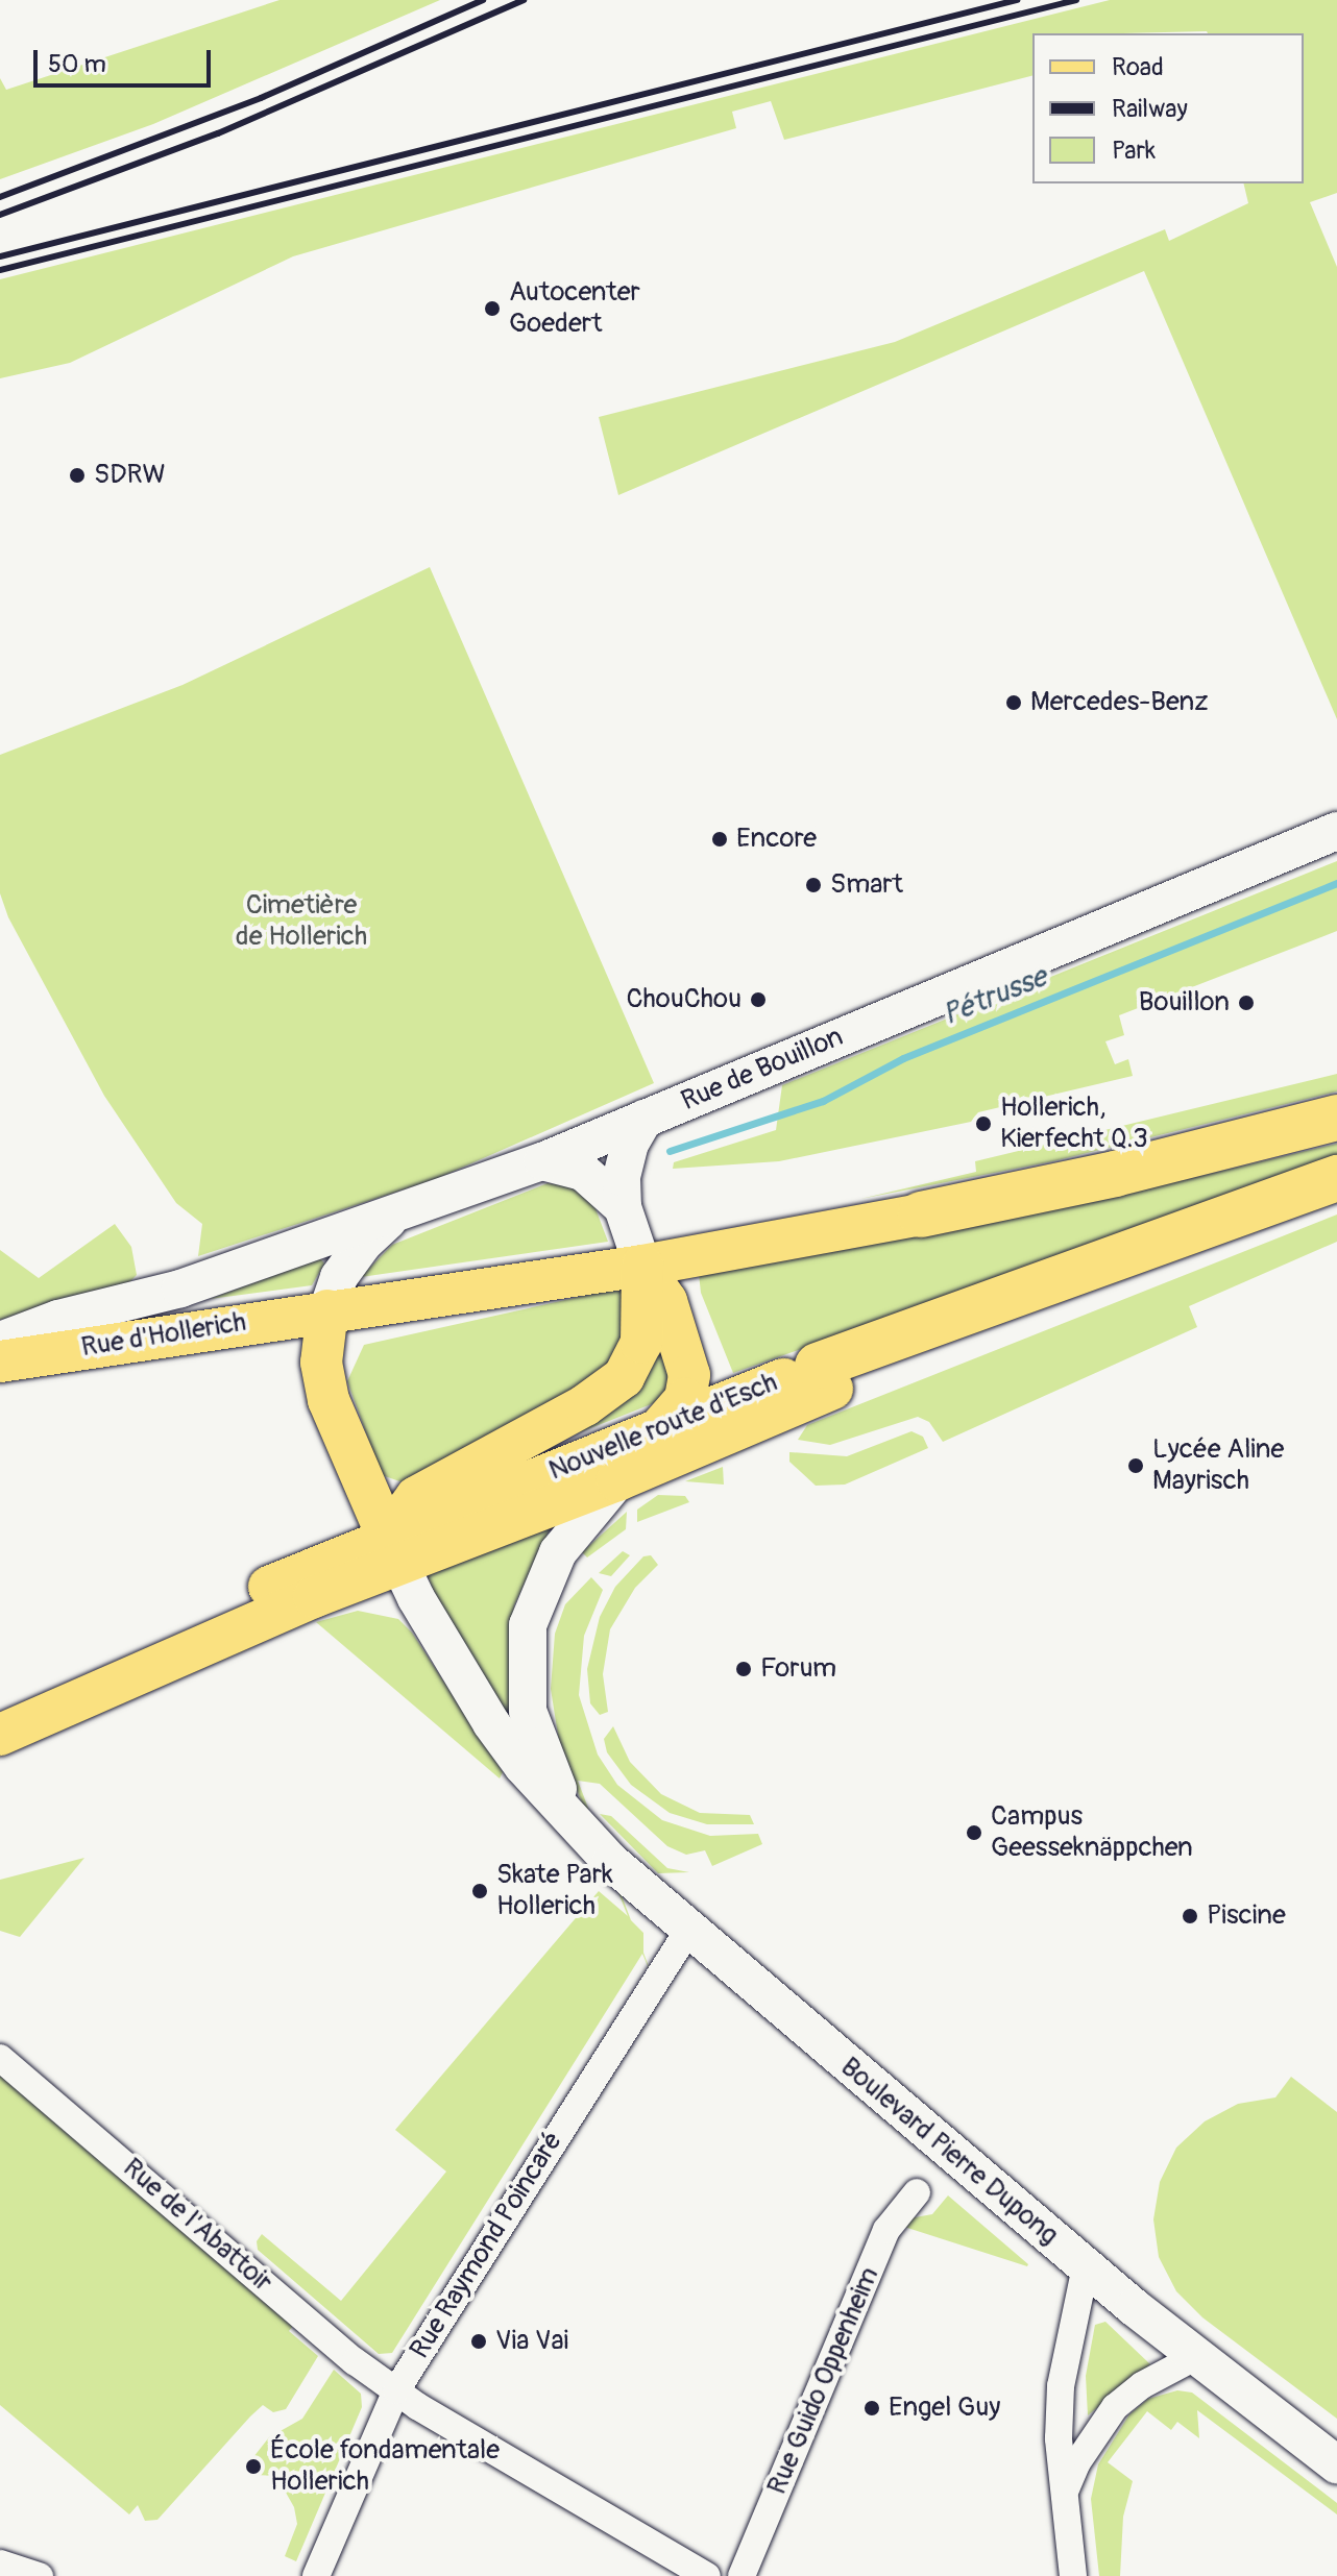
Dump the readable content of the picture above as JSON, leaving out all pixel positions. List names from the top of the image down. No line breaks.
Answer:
{"streets":{"highway":["Nouvelle route d'Esch"],"main road":["Rue d'Hollerich"],"street":["Rue de Bouillon","Boulevard Pierre Dupong","Rue de l'Abattoir","Rue Raymond Poincaré","Rue Guido Oppenheim"]},"crossings":[["Rue de Bouillon","Rue d'Hollerich"],["Nouvelle route d'Esch","Boulevard Pierre Dupong"],["Boulevard Pierre Dupong","Rue Raymond Poincaré"],["Rue de l'Abattoir","Rue Raymond Poincaré"]],"water":["Pétrusse"],"parks":["Cimetière de Hollerich"],"places":["Autocenter Goedert","SDRW","Mercedes-Benz","Encore","Smart","ChouChou","Bouillon","Hollerich, Kierfecht Q.3","Lycée Aline Mayrisch","Forum","Campus Geesseknäppchen","Skate Park Hollerich","Piscine","Via Vai","Engel Guy","École fondamentale Hollerich"],"legend":["Road","Railway","Park"],"scale_bar":"50 m"}
